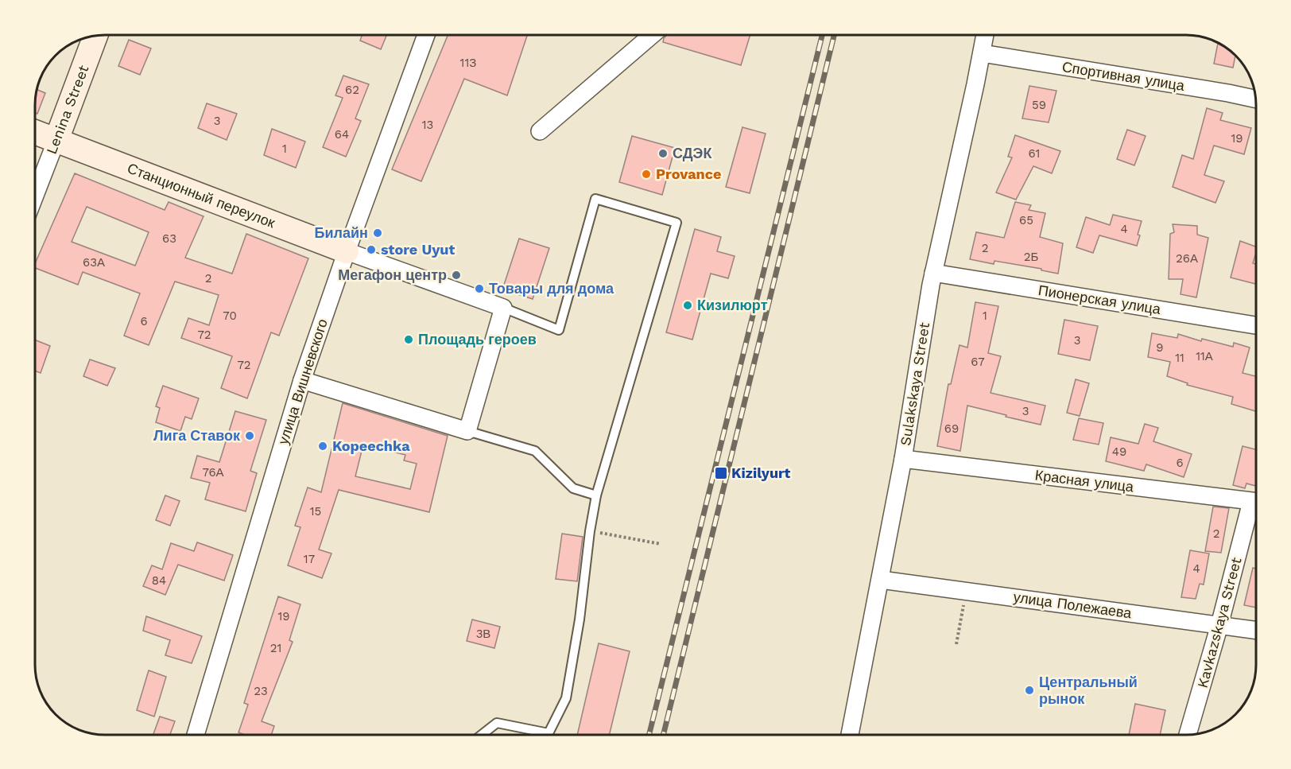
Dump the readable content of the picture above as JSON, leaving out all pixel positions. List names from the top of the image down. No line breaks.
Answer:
{"streets":{"street":["Спортивная улица","Lenina Street","Станционный переулок","Пионерская улица","улица Вишневского","Sulakskaya Street","Красная улица","улица Полежаева","Kavkazskaya Street"]},"crossings":[["Спортивная улица","Sulakskaya Street"],["Lenina Street","Станционный переулок"],["Станционный переулок","улица Вишневского"],["Пионерская улица","Sulakskaya Street"],["Sulakskaya Street","Красная улица"],["Sulakskaya Street","улица Полежаева"],["улица Полежаева","Kavkazskaya Street"]],"places":{"other":["СДЭК","Provance","Билайн","store Uyut","Мегафон центр","Товары для дома","Кизилюрт","Площадь героев","Лига Ставок","Kopeechka","Центральный рынок"],"transit":["Kizilyurt"]},"house_numbers":["11З","62","59","3","13","64","19","1","61","65","4","63","2","2Б","26А","63А","2","70","1","6","72","3","9","11А","11","67","72","3","69","49","6","76А","15","2","17","4","84","19","3В","21","23"]}
